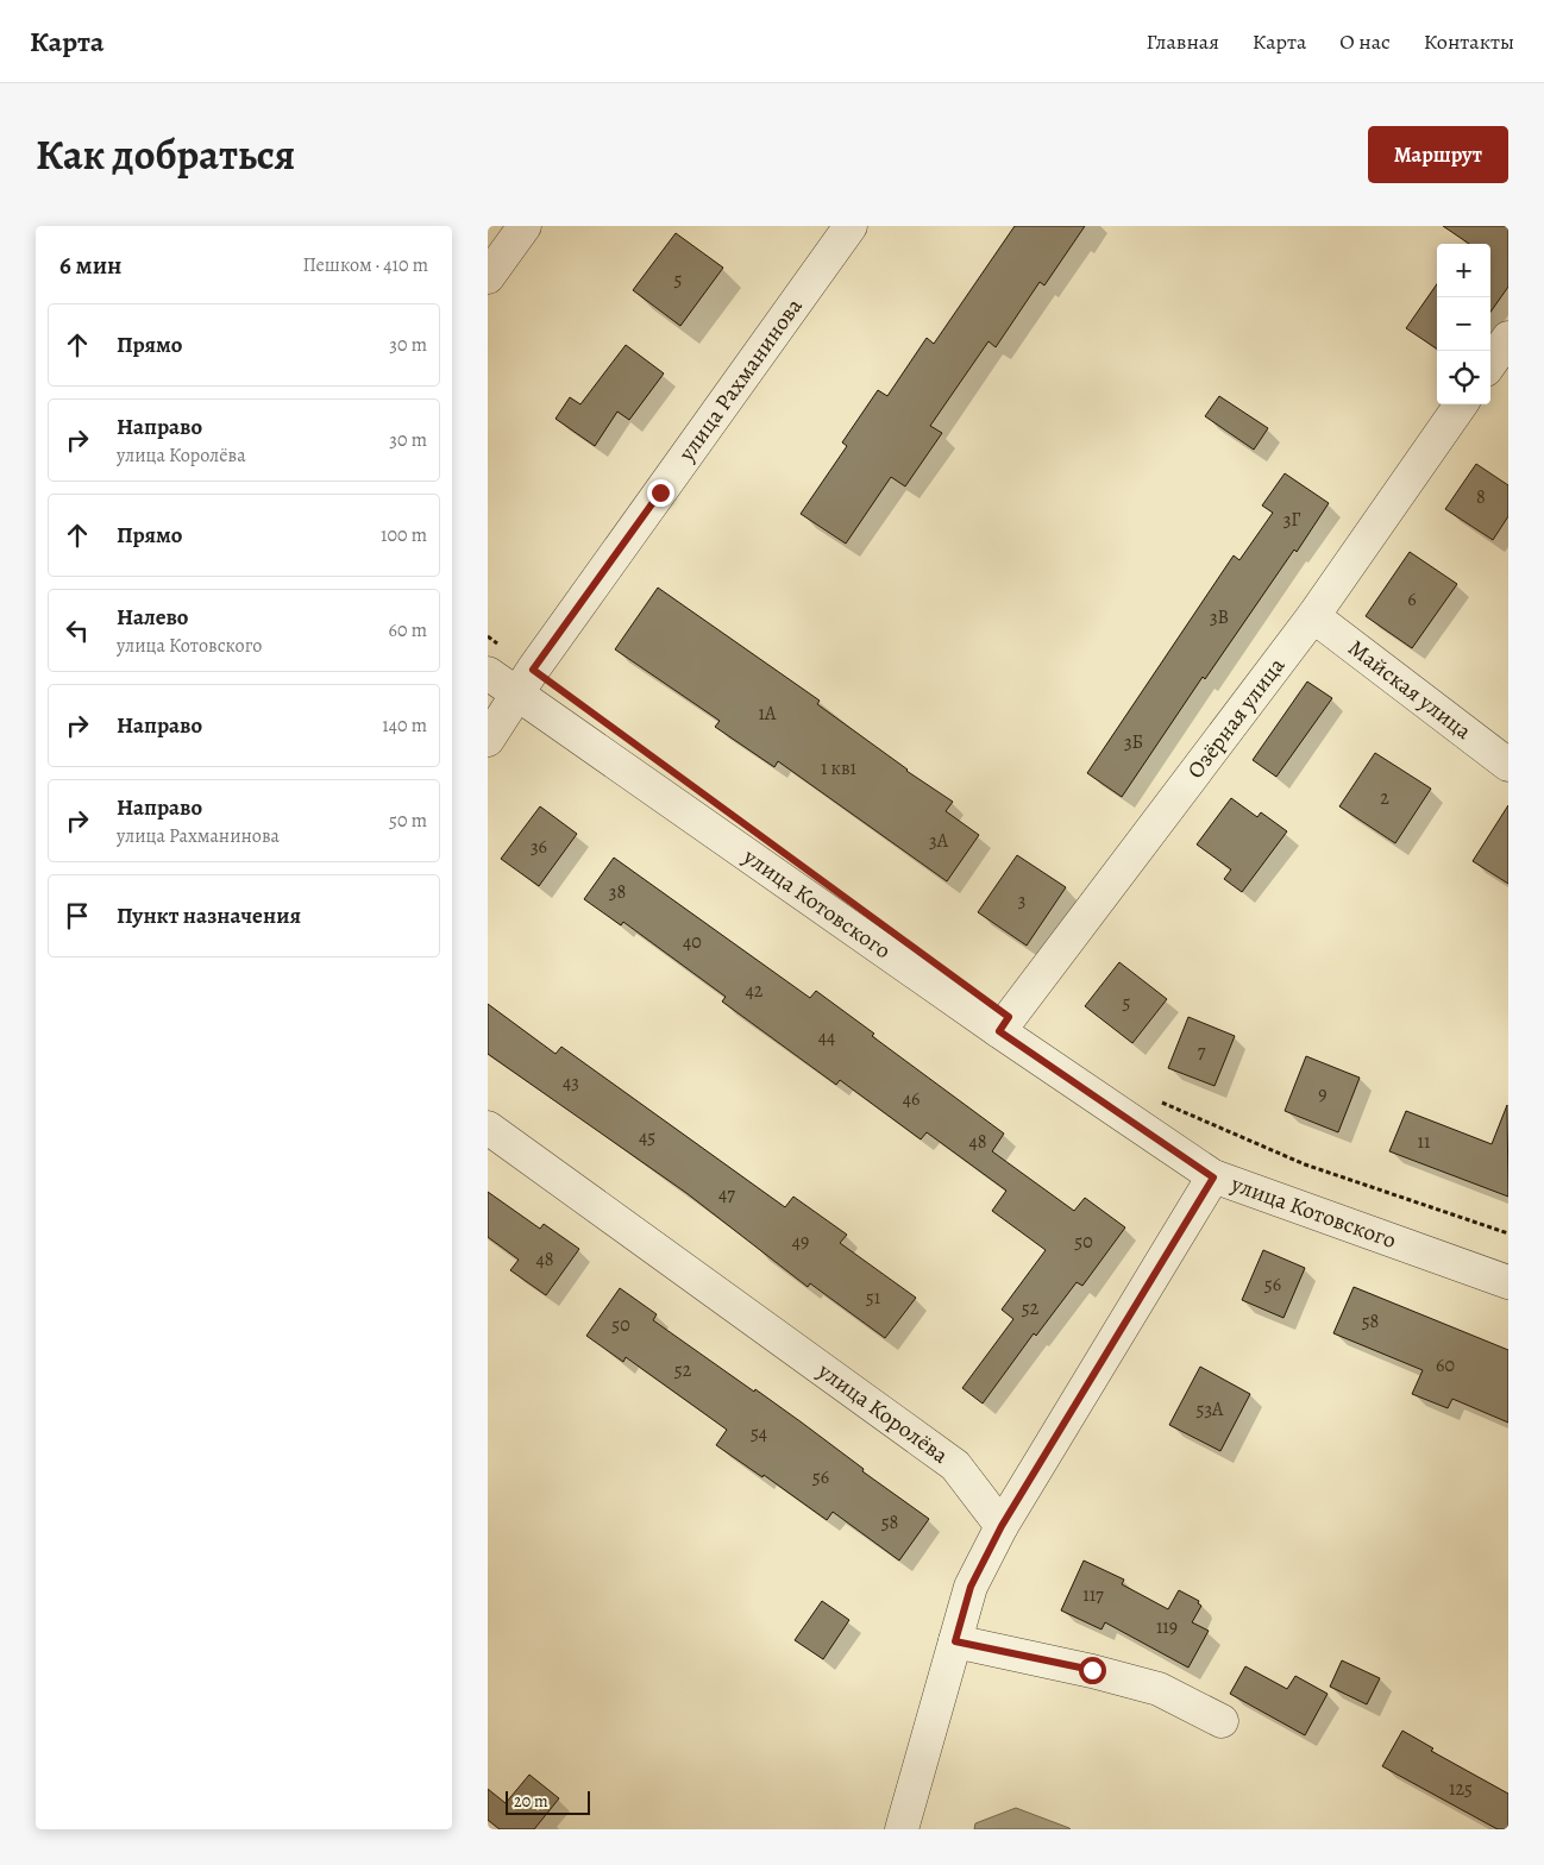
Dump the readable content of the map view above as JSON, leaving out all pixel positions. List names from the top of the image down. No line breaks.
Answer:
{"streets":{"street":["улица Рахманинова","Майская улица","Озёрная улица","улица Котовского","улица Королёва"]},"crossings":[["улица Рахманинова","улица Котовского"],["Майская улица","Озёрная улица"],["Озёрная улица","улица Котовского"]],"house_numbers":["5","8","3Г","6","3В","1А","3Б","1 кв1","2","3А","36","38","3","40","42","5","44","7","43","9","46","45","48","11","47","49","50","48","56","51","52","58","50","60","52","53А","54","56","58","117","119","125"],"scale_bar":"20 m","page":{"header":"Карта","nav":["Главная","Карта","О нас","Контакты"],"title":"Как добраться","buttons":"Маршрут","heading":["6 мин","Пешком · 410 m"],"map_buttons":["+","−"],"list":[["Прямо","30 m"],["Направо","улица Королёва","30 m"],["Прямо","100 m"],["Налево","улица Котовского","60 m"],["Направо","140 m"],["Направо","улица Рахманинова","50 m"],"Пункт назначения"],"scale":"20 m"}}
